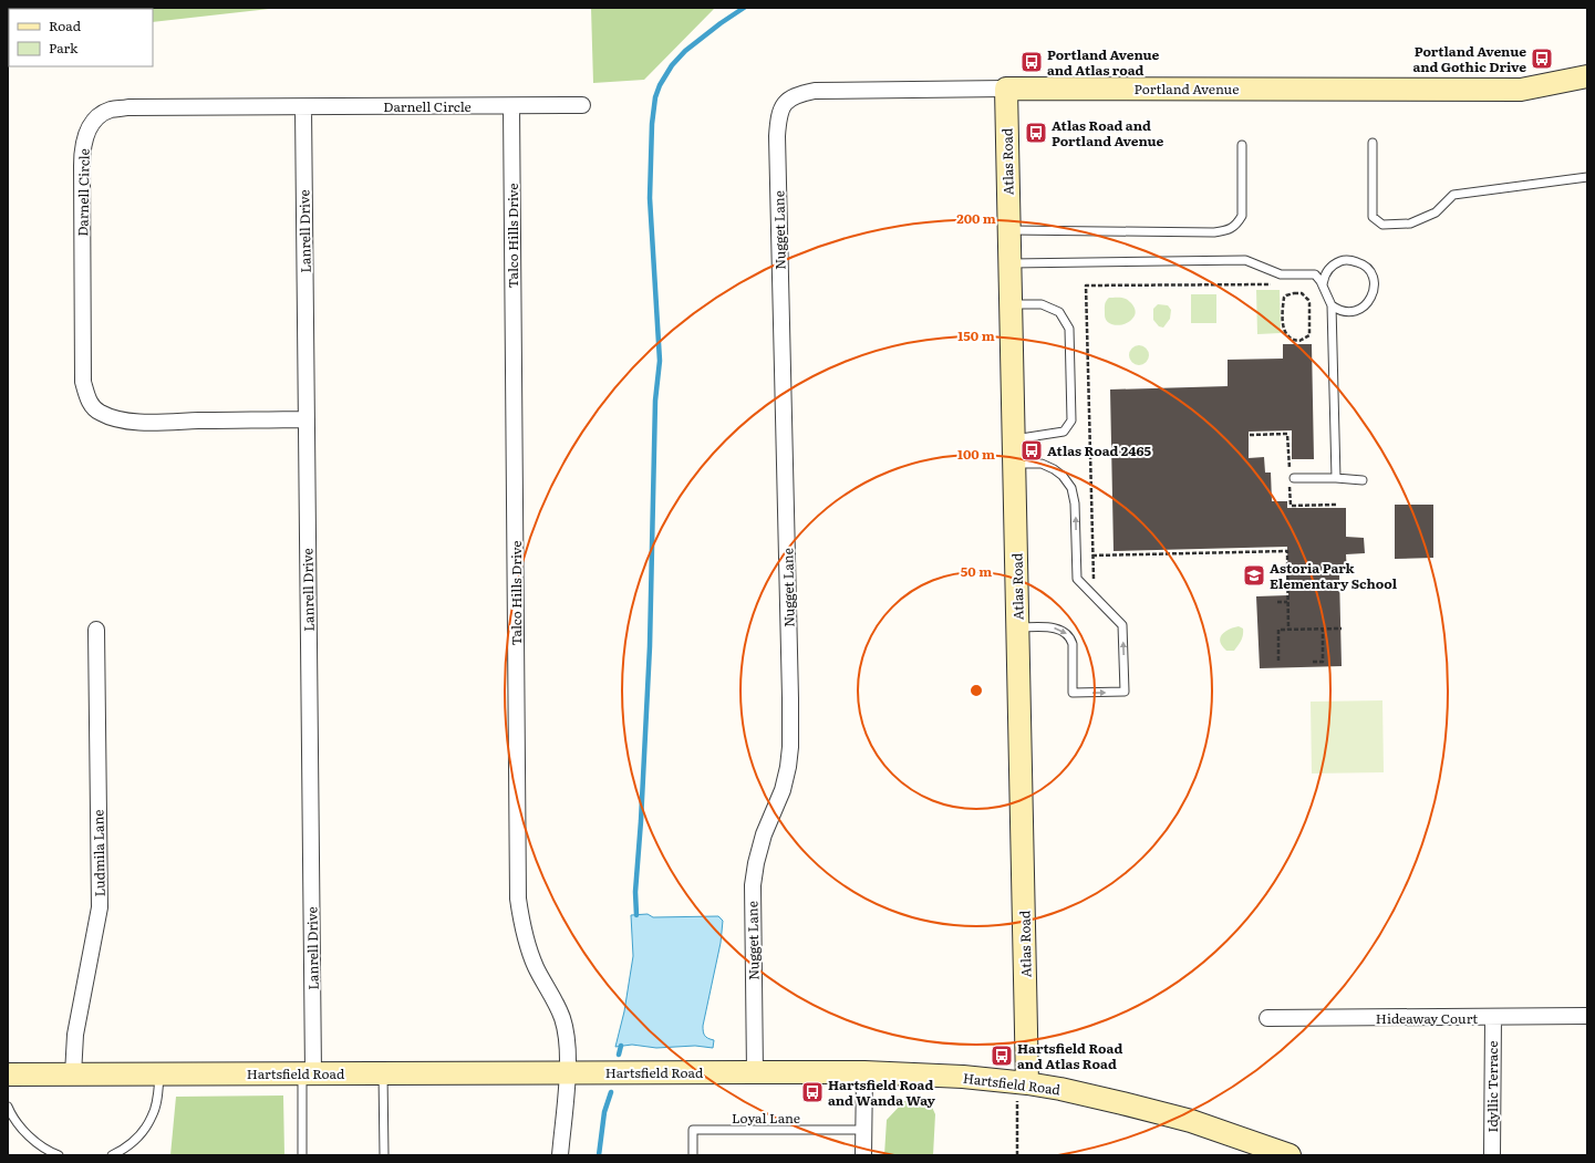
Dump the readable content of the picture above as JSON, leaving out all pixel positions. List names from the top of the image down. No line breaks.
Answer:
{"streets":{"street":["Portland Avenue","Darnell Circle","Atlas Road","Nugget Lane","Lanrell Drive","Talco Hills Drive","Ludmila Lane","Hideaway Court","Hartsfield Road","Idyllic Terrace"],"lane":["Loyal Lane"]},"crossings":[["Portland Avenue","Atlas Road"],["Portland Avenue","Nugget Lane"],["Darnell Circle","Lanrell Drive"],["Darnell Circle","Talco Hills Drive"],["Atlas Road","Hartsfield Road"],["Nugget Lane","Hartsfield Road"],["Lanrell Drive","Hartsfield Road"],["Talco Hills Drive","Hartsfield Road"],["Ludmila Lane","Hartsfield Road"],["Hideaway Court","Idyllic Terrace"]],"places":{"bus stop":["Portland Avenue and Gothic Drive","Portland Avenue and Atlas road","Atlas Road and Portland Avenue","Atlas Road 2465","Hartsfield Road and Atlas Road","Hartsfield Road and Wanda Way"],"school or university":["Astoria Park Elementary School"]},"legend":["Road","Park"],"rings":["200 m","150 m","100 m","50 m"]}
